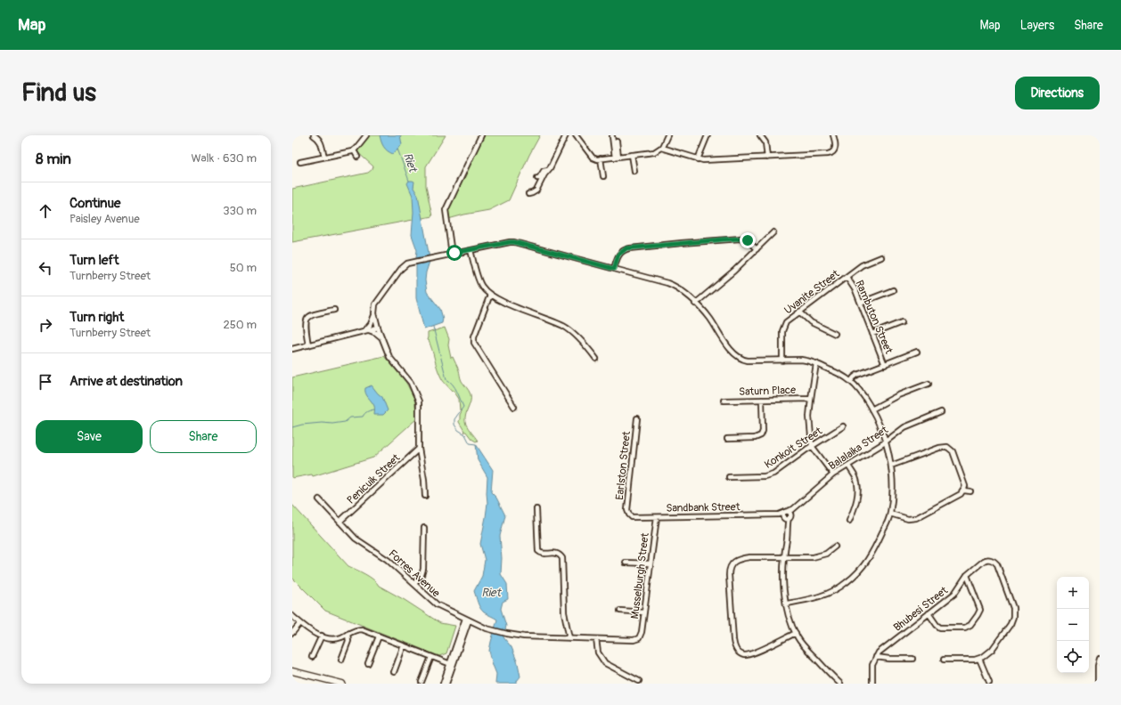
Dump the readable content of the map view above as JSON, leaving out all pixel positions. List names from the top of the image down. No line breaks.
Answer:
{"streets":{"street":["Uvanite Street","Rambuton Street","Saturn Place","Konkoit Street","Balalaika Street","Earlston Street","Penicuik Street","Sandbank Street","Forres Avenue","Musselburgh Street","Bhubesi Street"]},"crossings":[["Uvanite Street","Rambuton Street"],["Balalaika Street","Sandbank Street"],["Earlston Street","Sandbank Street"],["Penicuik Street","Forres Avenue"],["Sandbank Street","Musselburgh Street"],["Forres Avenue","Musselburgh Street"]],"water":["Riet"],"page":{"header":"Map","nav":["Map","Layers","Share"],"buttons":["Directions",["Save","Share"]],"title":"Find us","heading":["8 min","Walk · 630 m"],"list":[["Continue","Paisley Avenue","330 m"],["Turn left","Turnberry Street","50 m"],["Turn right","Turnberry Street","250 m"],"Arrive at destination"],"map_buttons":["+","−"]}}
